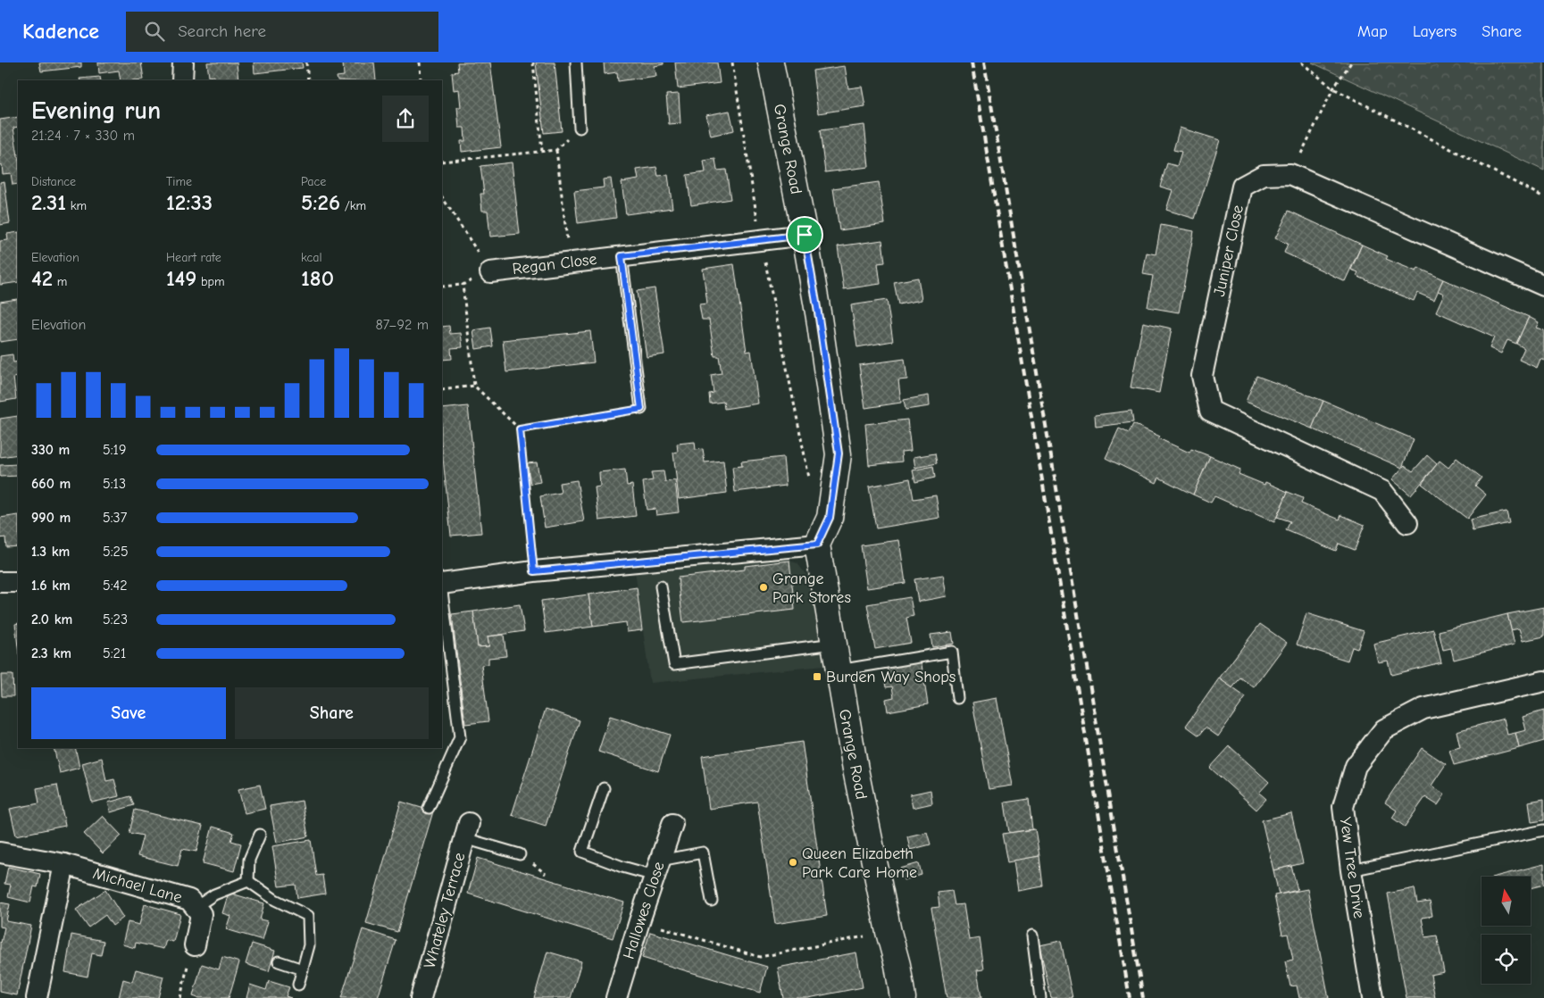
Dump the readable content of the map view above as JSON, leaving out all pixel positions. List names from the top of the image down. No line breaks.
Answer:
{"streets":{"street":["Grange Road","Juniper Close","Regan Close","Yew Tree Drive","Michael Lane","Whateley Terrace","Hallowes Close"]},"crossings":[["Grange Road","Regan Close"]],"places":{"other":["Grange Park Stores","Queen Elizabeth Park Care Home"],"transit":["Burden Way Shops"]},"north":"top","page":{"header":"Kadence","search":"Search here","nav":["Map","Layers","Share"],"heading":["Evening run","21:24 · 7 × 330 m"],"stats":[["Distance","2.31 km"],["Time","12:33"],["Pace","5:26 /km"],["Elevation","42 m"],["Heart rate","149 bpm"],["kcal","180"]],"chart":["Elevation","87–92 m"],"list":[{"name":"330 m","note":"5:19"},{"name":"660 m","note":"5:13"},{"name":"990 m","note":"5:37"},{"name":"1.3 km","note":"5:25"},{"name":"1.6 km","note":"5:42"},{"name":"2.0 km","note":"5:23"},{"name":"2.3 km","note":"5:21"}],"buttons":["Save","Share"]}}
